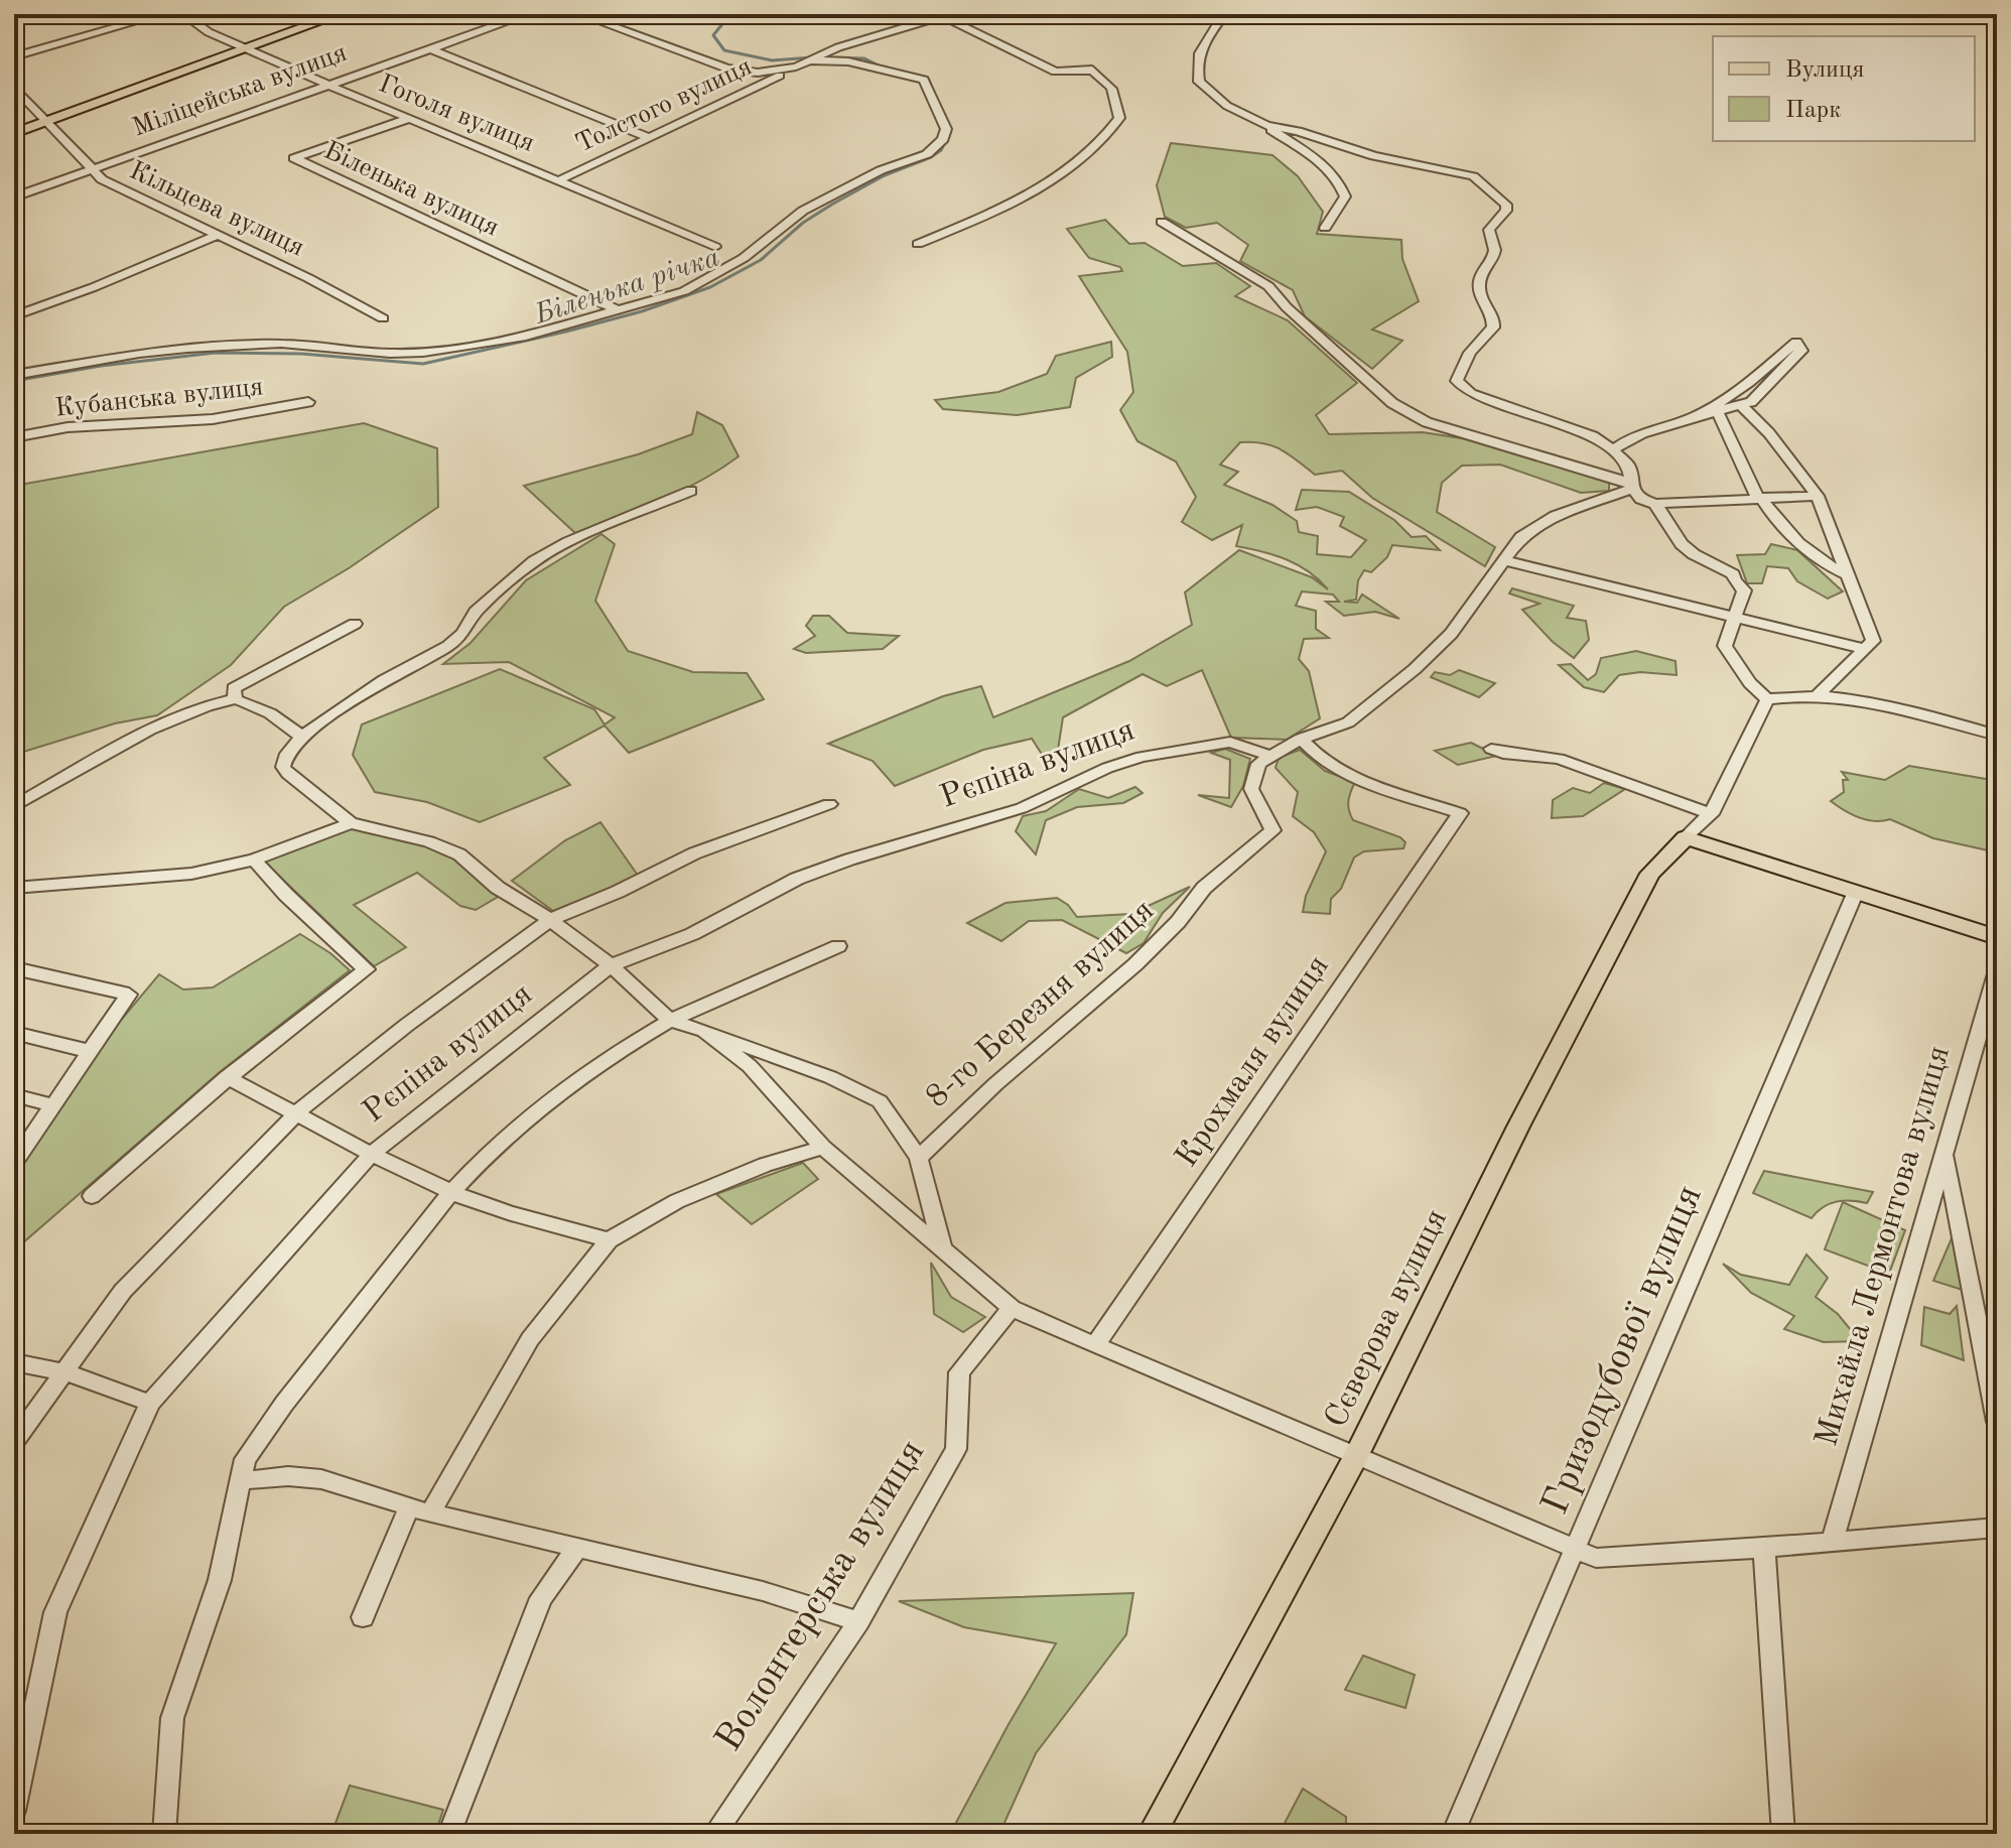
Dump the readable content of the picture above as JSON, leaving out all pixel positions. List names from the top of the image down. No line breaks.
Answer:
{"streets":{"main road":["Сєверова вулиця"],"street":["Міліцейська вулиця","Толстого вулиця","Гоголя вулиця","Біленька вулиця","Кільцева вулиця","Кубанська вулиця","Рєпіна вулиця","8-го Березня вулиця","Крохмаля вулиця","Михайла Лермонтова вулиця","Гризодубової вулиця","Волонтерська вулиця"]},"crossings":[["Міліцейська вулиця","Гоголя вулиця"],["Міліцейська вулиця","Кільцева вулиця"],["Толстого вулиця","Гоголя вулиця"],["Гоголя вулиця","Біленька вулиця"],["Рєпіна вулиця","8-го Березня вулиця"]],"water":["Біленька річка"],"legend":["Вулиця","Парк"]}
